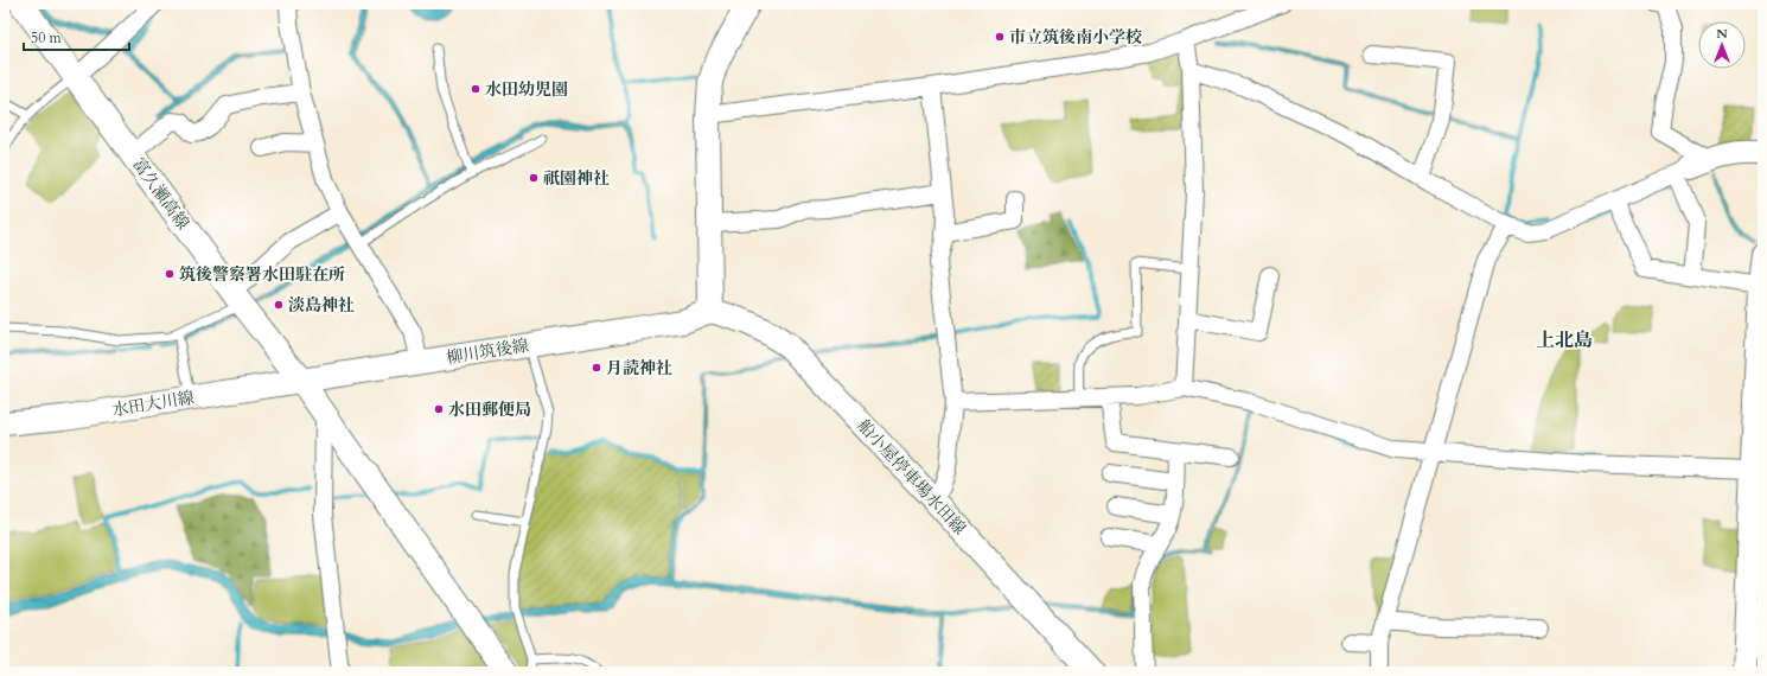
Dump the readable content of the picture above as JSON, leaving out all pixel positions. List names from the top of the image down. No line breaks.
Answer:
{"streets":{"main road":["富久瀬高線","柳川筑後線","水田大川線","船小屋停車場水田線"]},"crossings":[["富久瀬高線","柳川筑後線"],["富久瀬高線","水田大川線"],["柳川筑後線","水田大川線"],["柳川筑後線","船小屋停車場水田線"]],"districts":["上北島"],"places":["市立筑後南小学校","水田幼児園","祇園神社","筑後警察署水田駐在所","淡島神社","月読神社","水田郵便局"],"scale_bar":"50 m","north":"top"}
